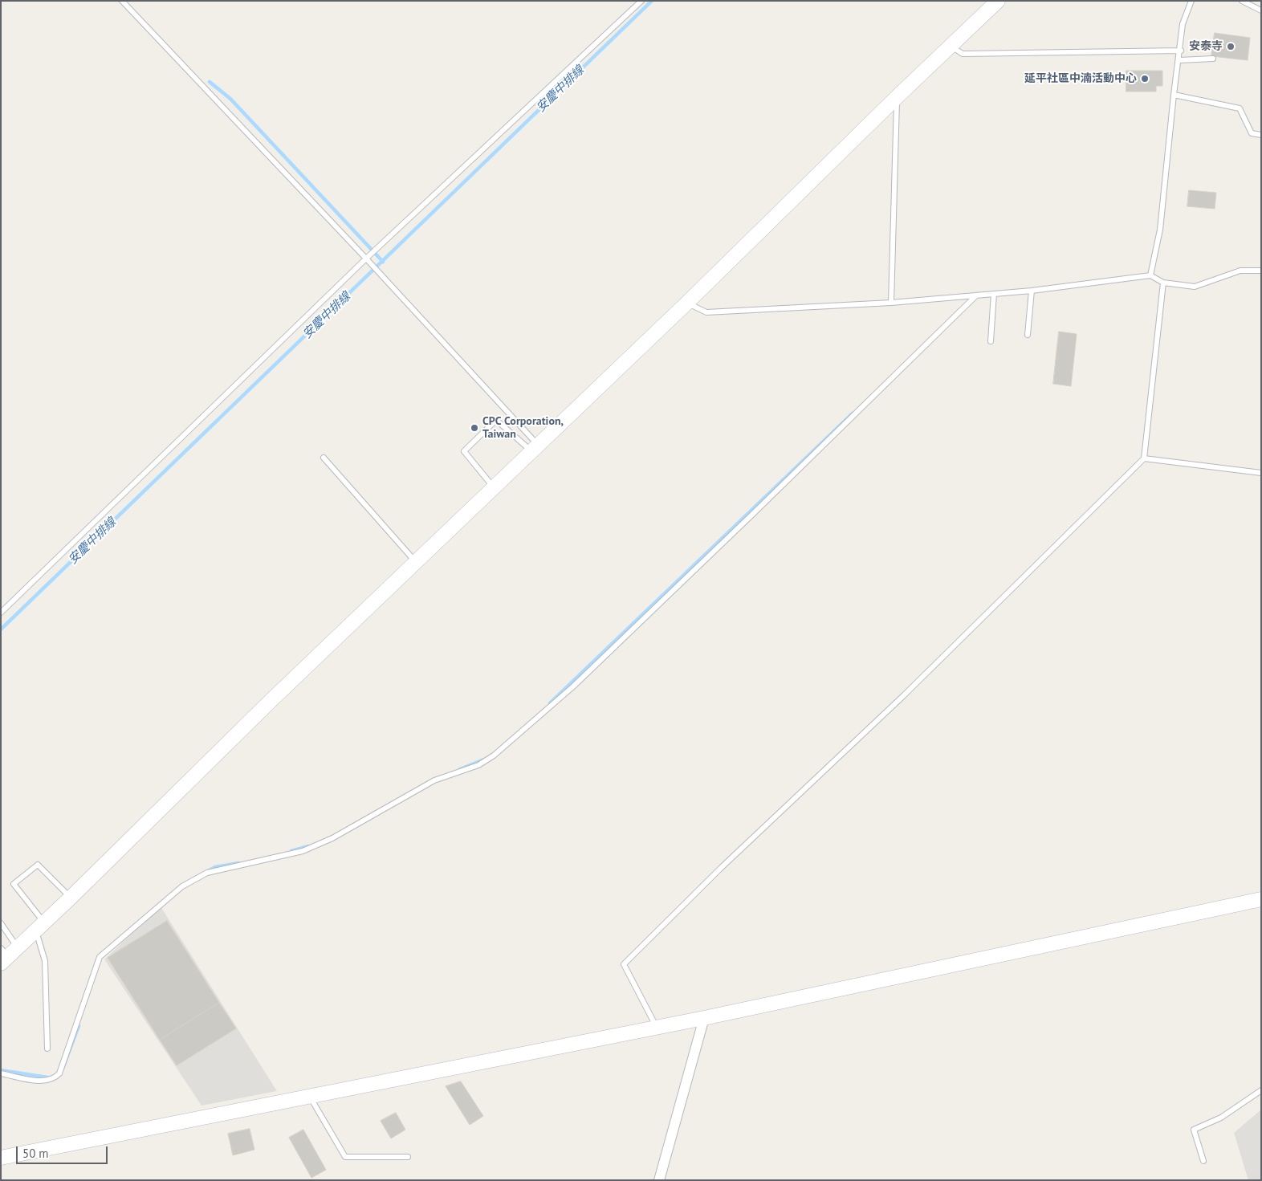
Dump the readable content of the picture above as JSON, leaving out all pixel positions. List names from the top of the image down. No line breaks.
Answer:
{"water":["安慶中排線"],"places":["安泰寺","延平社區中湳活動中心","CPC Corporation, Taiwan"],"scale_bar":"50 m"}
